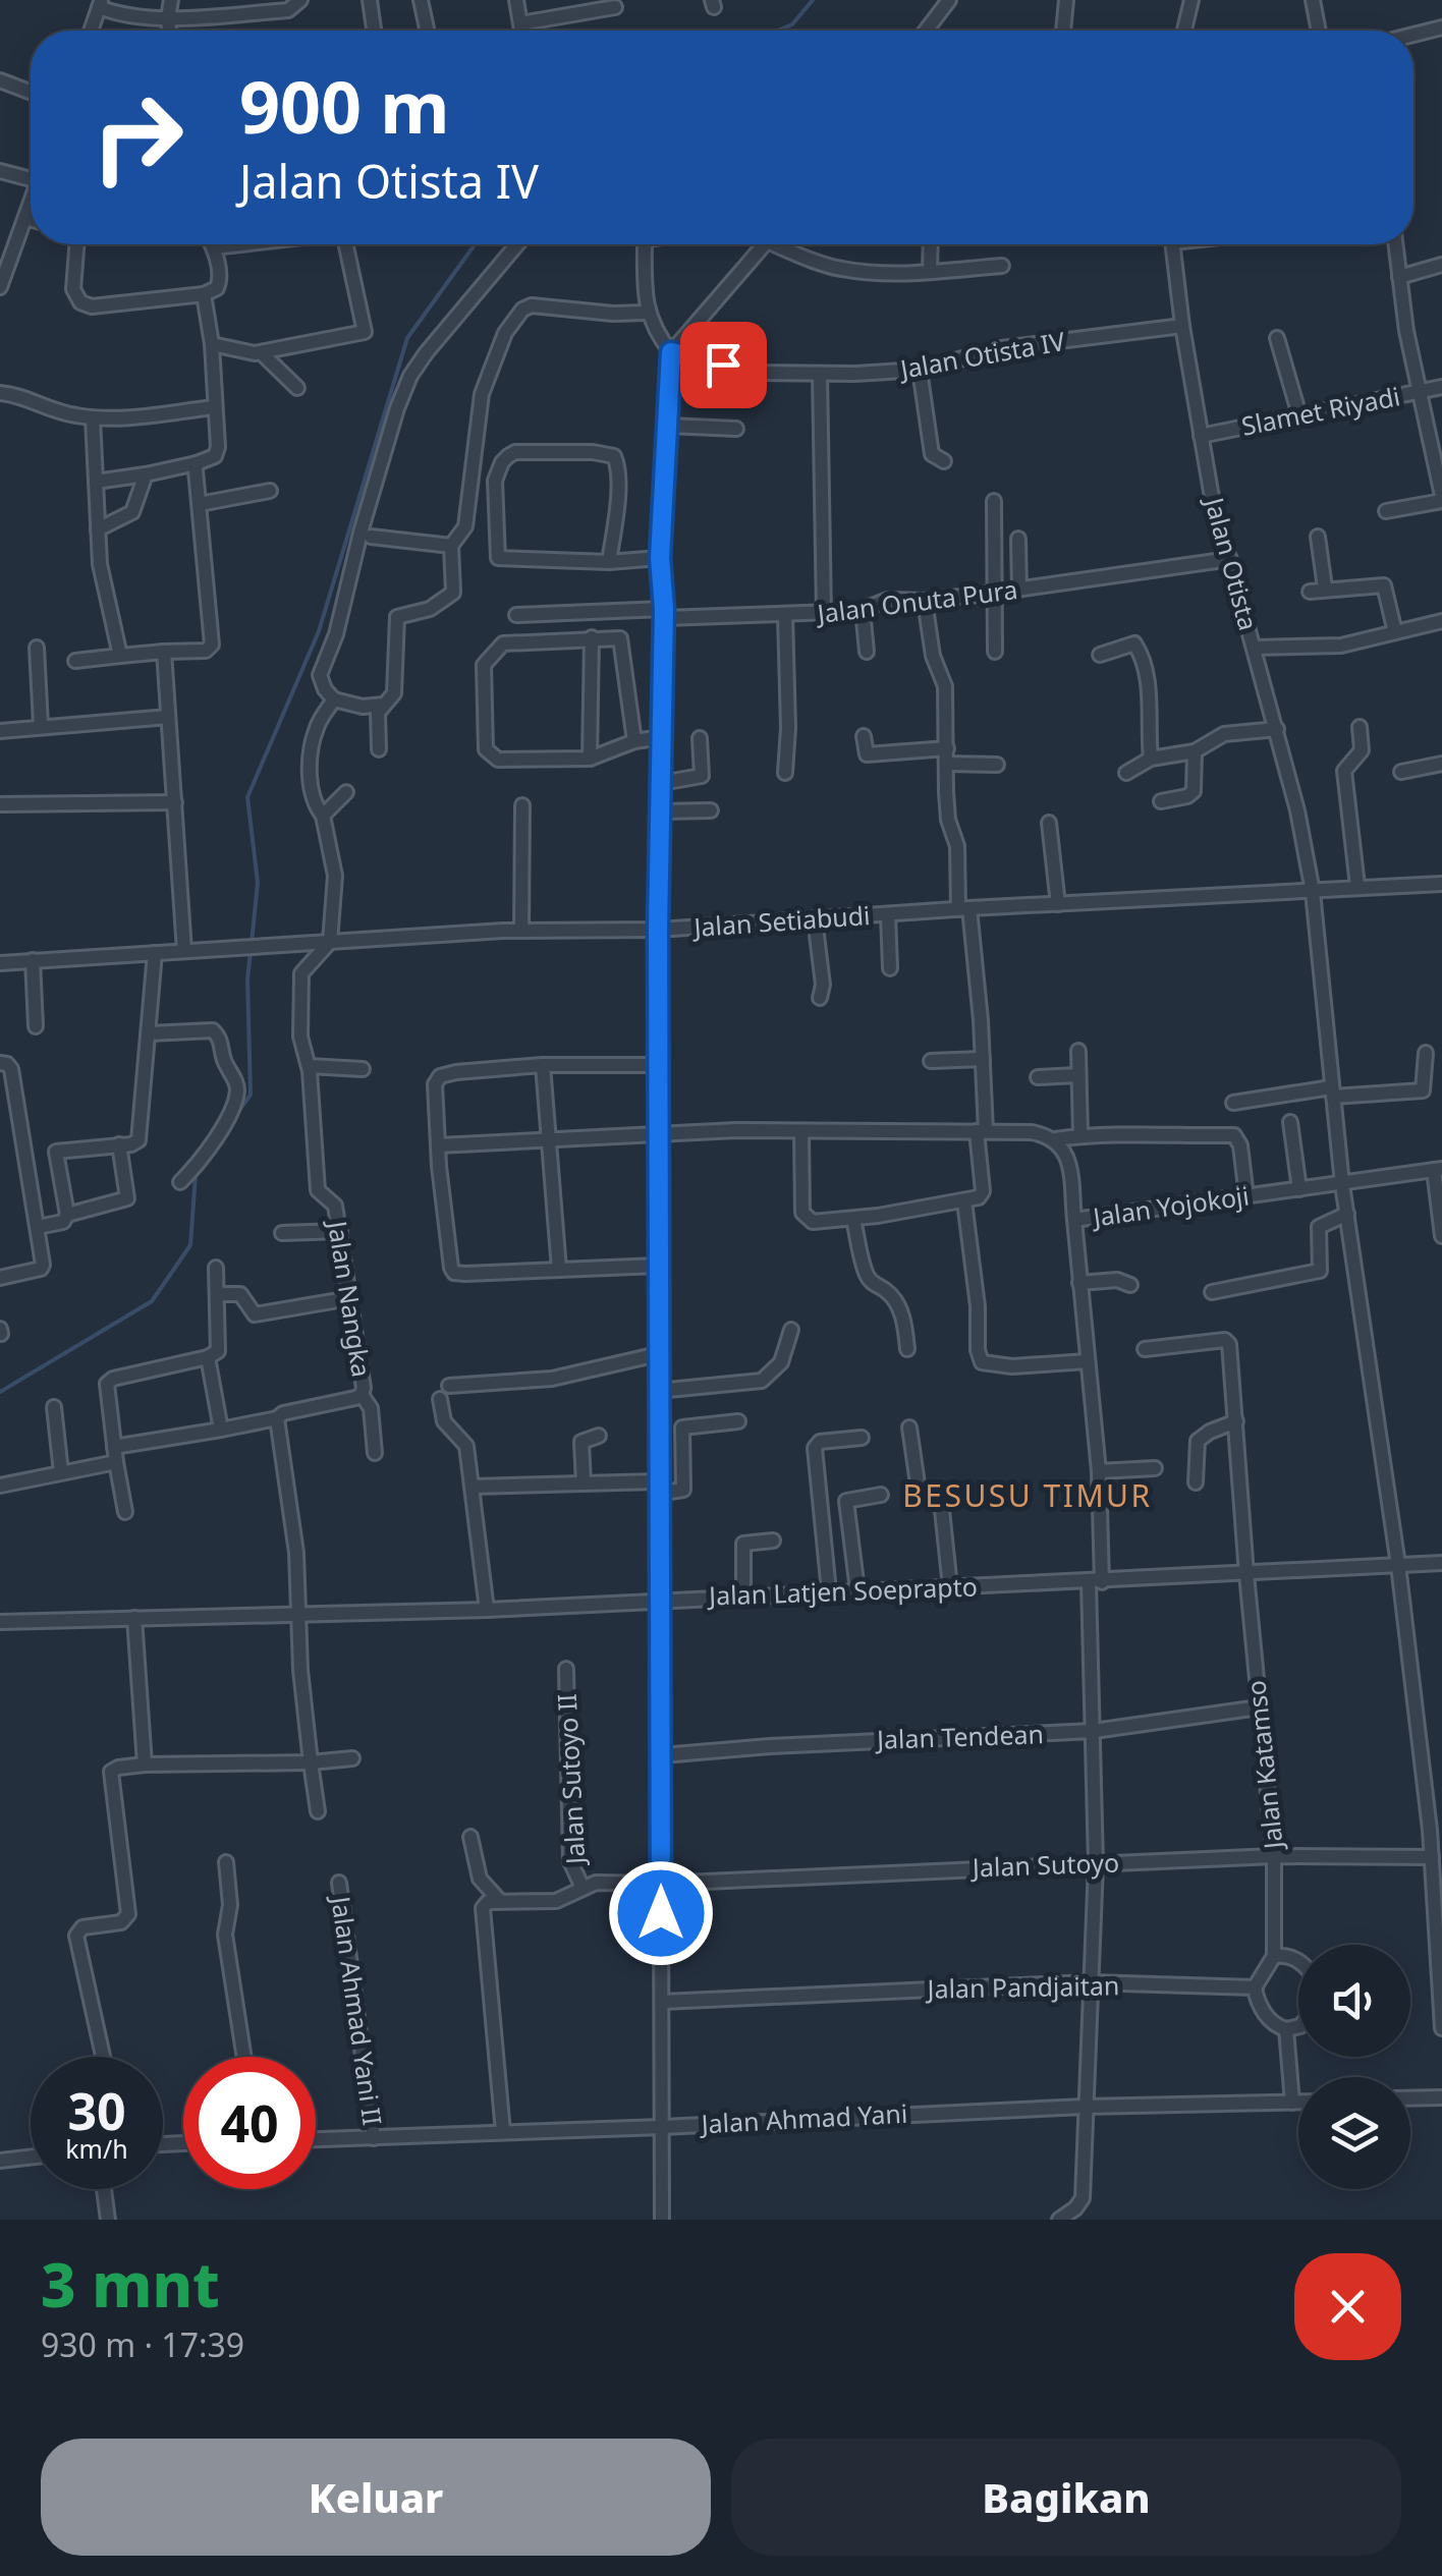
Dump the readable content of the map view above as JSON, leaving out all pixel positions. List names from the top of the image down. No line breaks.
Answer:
{"streets":{"street":["Jalan Otista IV","Slamet Riyadi","Jalan Otista","Jalan Onuta Pura","Jalan Setiabudi","Jalan Yojokoji","Jalan Nangka","Jalan Latjen Soeprapto","Jalan Tendean","Jalan Katamso","Jalan Sutoyo II","Jalan Sutoyo","Jalan Pandjaitan","Jalan Ahmad Yani II","Jalan Ahmad Yani"]},"crossings":[["Jalan Otista IV","Jalan Otista"],["Slamet Riyadi","Jalan Otista"],["Jalan Otista","Jalan Onuta Pura"],["Jalan Otista","Jalan Setiabudi"],["Jalan Otista","Jalan Yojokoji"],["Jalan Otista","Jalan Latjen Soeprapto"],["Jalan Otista","Jalan Sutoyo"],["Jalan Setiabudi","Jalan Nangka"],["Jalan Latjen Soeprapto","Jalan Katamso"],["Jalan Tendean","Jalan Katamso"],["Jalan Katamso","Jalan Sutoyo"],["Jalan Sutoyo II","Jalan Sutoyo"],["Jalan Ahmad Yani II","Jalan Ahmad Yani"]],"districts":["BESUSU TIMUR"],"page":{"turn":["900 m","Jalan Otista IV"],"speed":"30 km/h","limit":"40","heading":["3 mnt","930 m · 17:39"],"buttons":["Keluar","Bagikan"]}}
